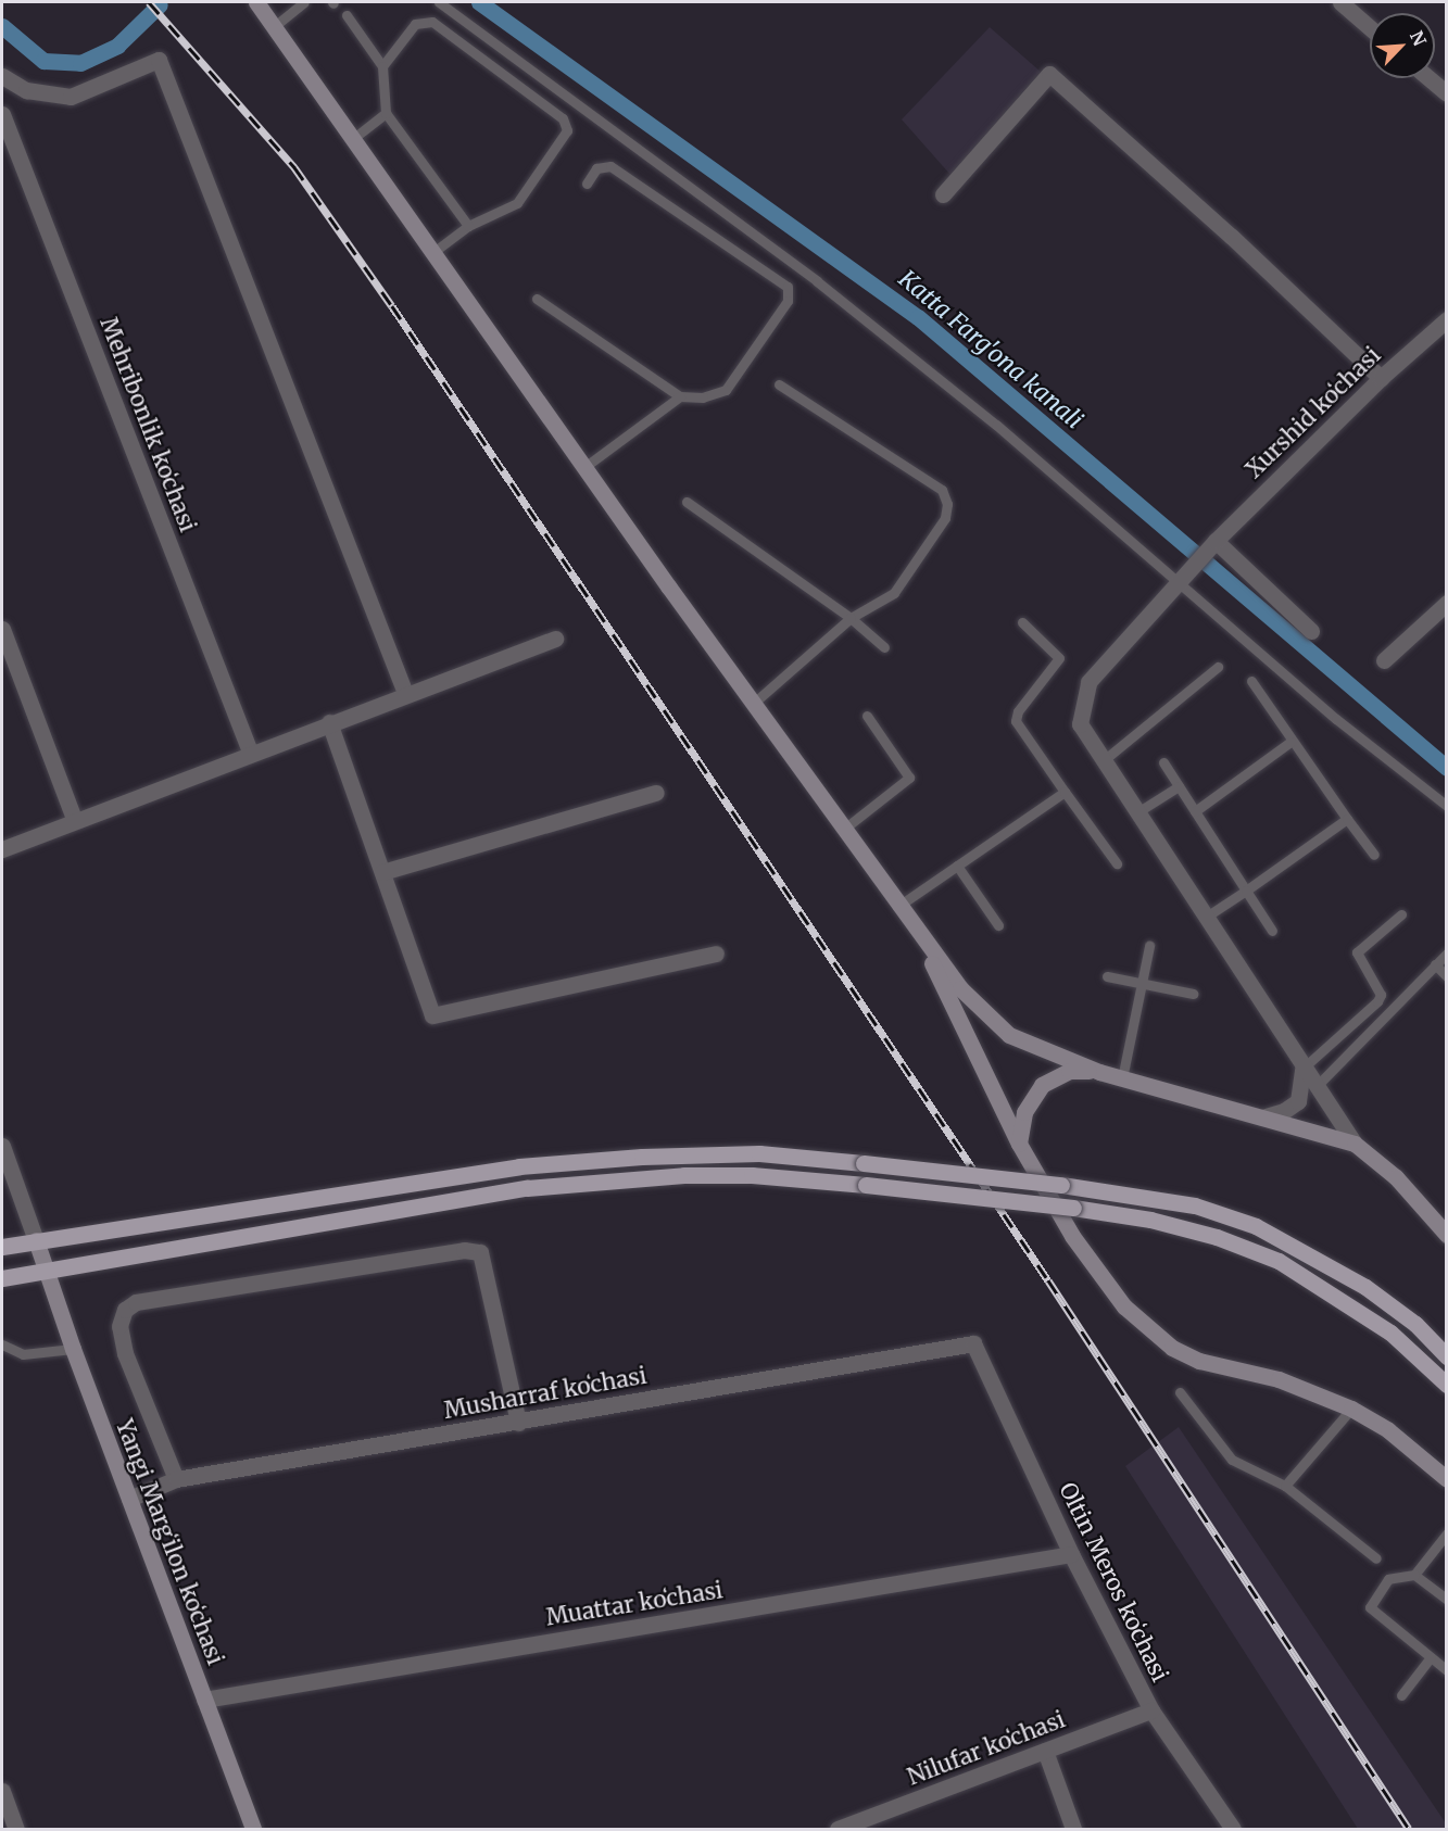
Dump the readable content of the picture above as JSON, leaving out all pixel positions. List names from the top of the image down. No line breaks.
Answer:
{"streets":{"main road":["Yangi Margʻilon koʻchasi"],"street":["Xurshid koʻchasi","Mehribonlik koʻchasi","Musharraf koʻchasi","Oltin Meros koʻchasi","Muattar koʻchasi","Nilufar koʻchasi"]},"crossings":[["Musharraf koʻchasi","Yangi Margʻilon koʻchasi"],["Musharraf koʻchasi","Oltin Meros koʻchasi"],["Yangi Margʻilon koʻchasi","Muattar koʻchasi"],["Oltin Meros koʻchasi","Muattar koʻchasi"],["Oltin Meros koʻchasi","Nilufar koʻchasi"]],"water":["Katta Farg'ona kanali"],"north":"top right"}
